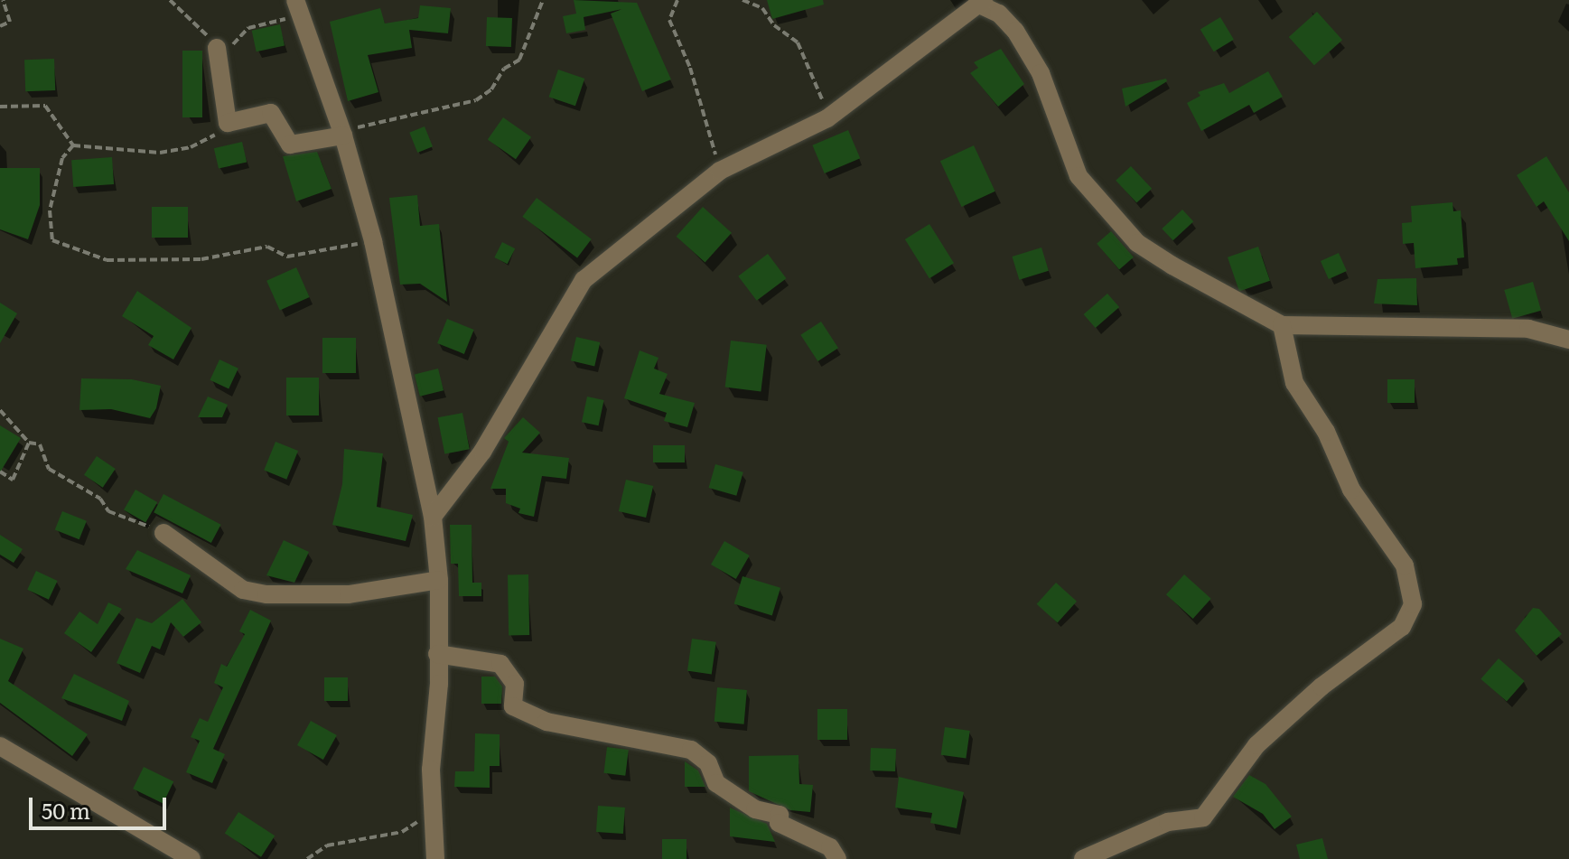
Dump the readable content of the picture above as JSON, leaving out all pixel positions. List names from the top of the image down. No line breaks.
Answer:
{"scale_bar":"50 m"}
